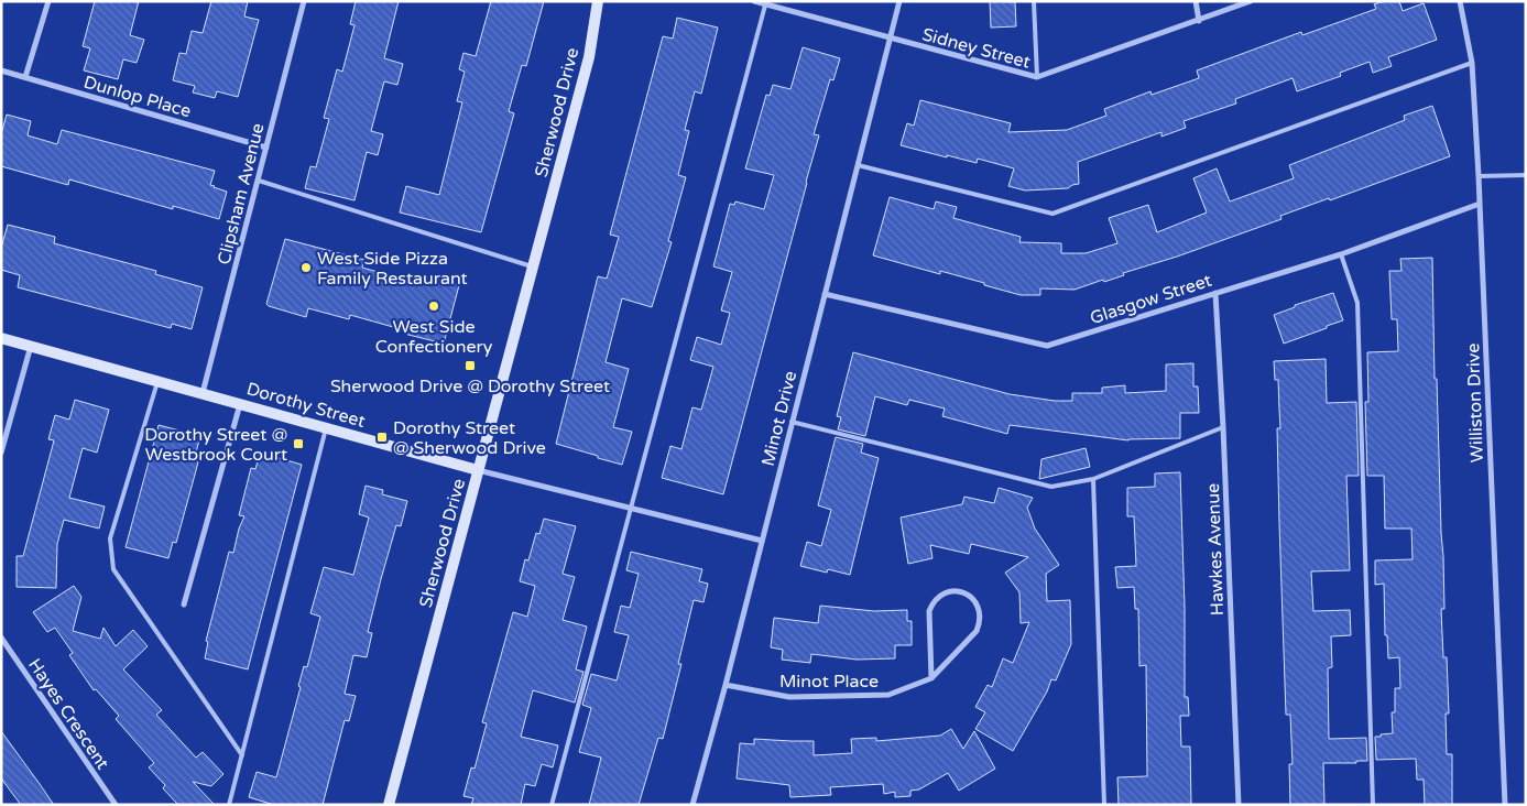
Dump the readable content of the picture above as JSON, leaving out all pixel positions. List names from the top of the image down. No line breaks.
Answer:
{"streets":{"street":["Sidney Street","Dunlop Place","Sherwood Drive","Clipsham Avenue","Glasgow Street","Williston Drive","Dorothy Street","Minot Drive","Hawkes Avenue","Minot Place","Hayes Crescent"]},"crossings":[["Sidney Street","Minot Drive"],["Dunlop Place","Clipsham Avenue"],["Sherwood Drive","Dorothy Street"],["Clipsham Avenue","Dorothy Street"],["Glasgow Street","Williston Drive"],["Glasgow Street","Minot Drive"],["Glasgow Street","Hawkes Avenue"],["Dorothy Street","Minot Drive"],["Minot Drive","Minot Place"]],"places":{"other":["West Side Pizza Family Restaurant","West Side Confectionery"],"transit":["Sherwood Drive @ Dorothy Street","Dorothy Street @ Sherwood Drive","Dorothy Street @ Westbrook Court"]}}
